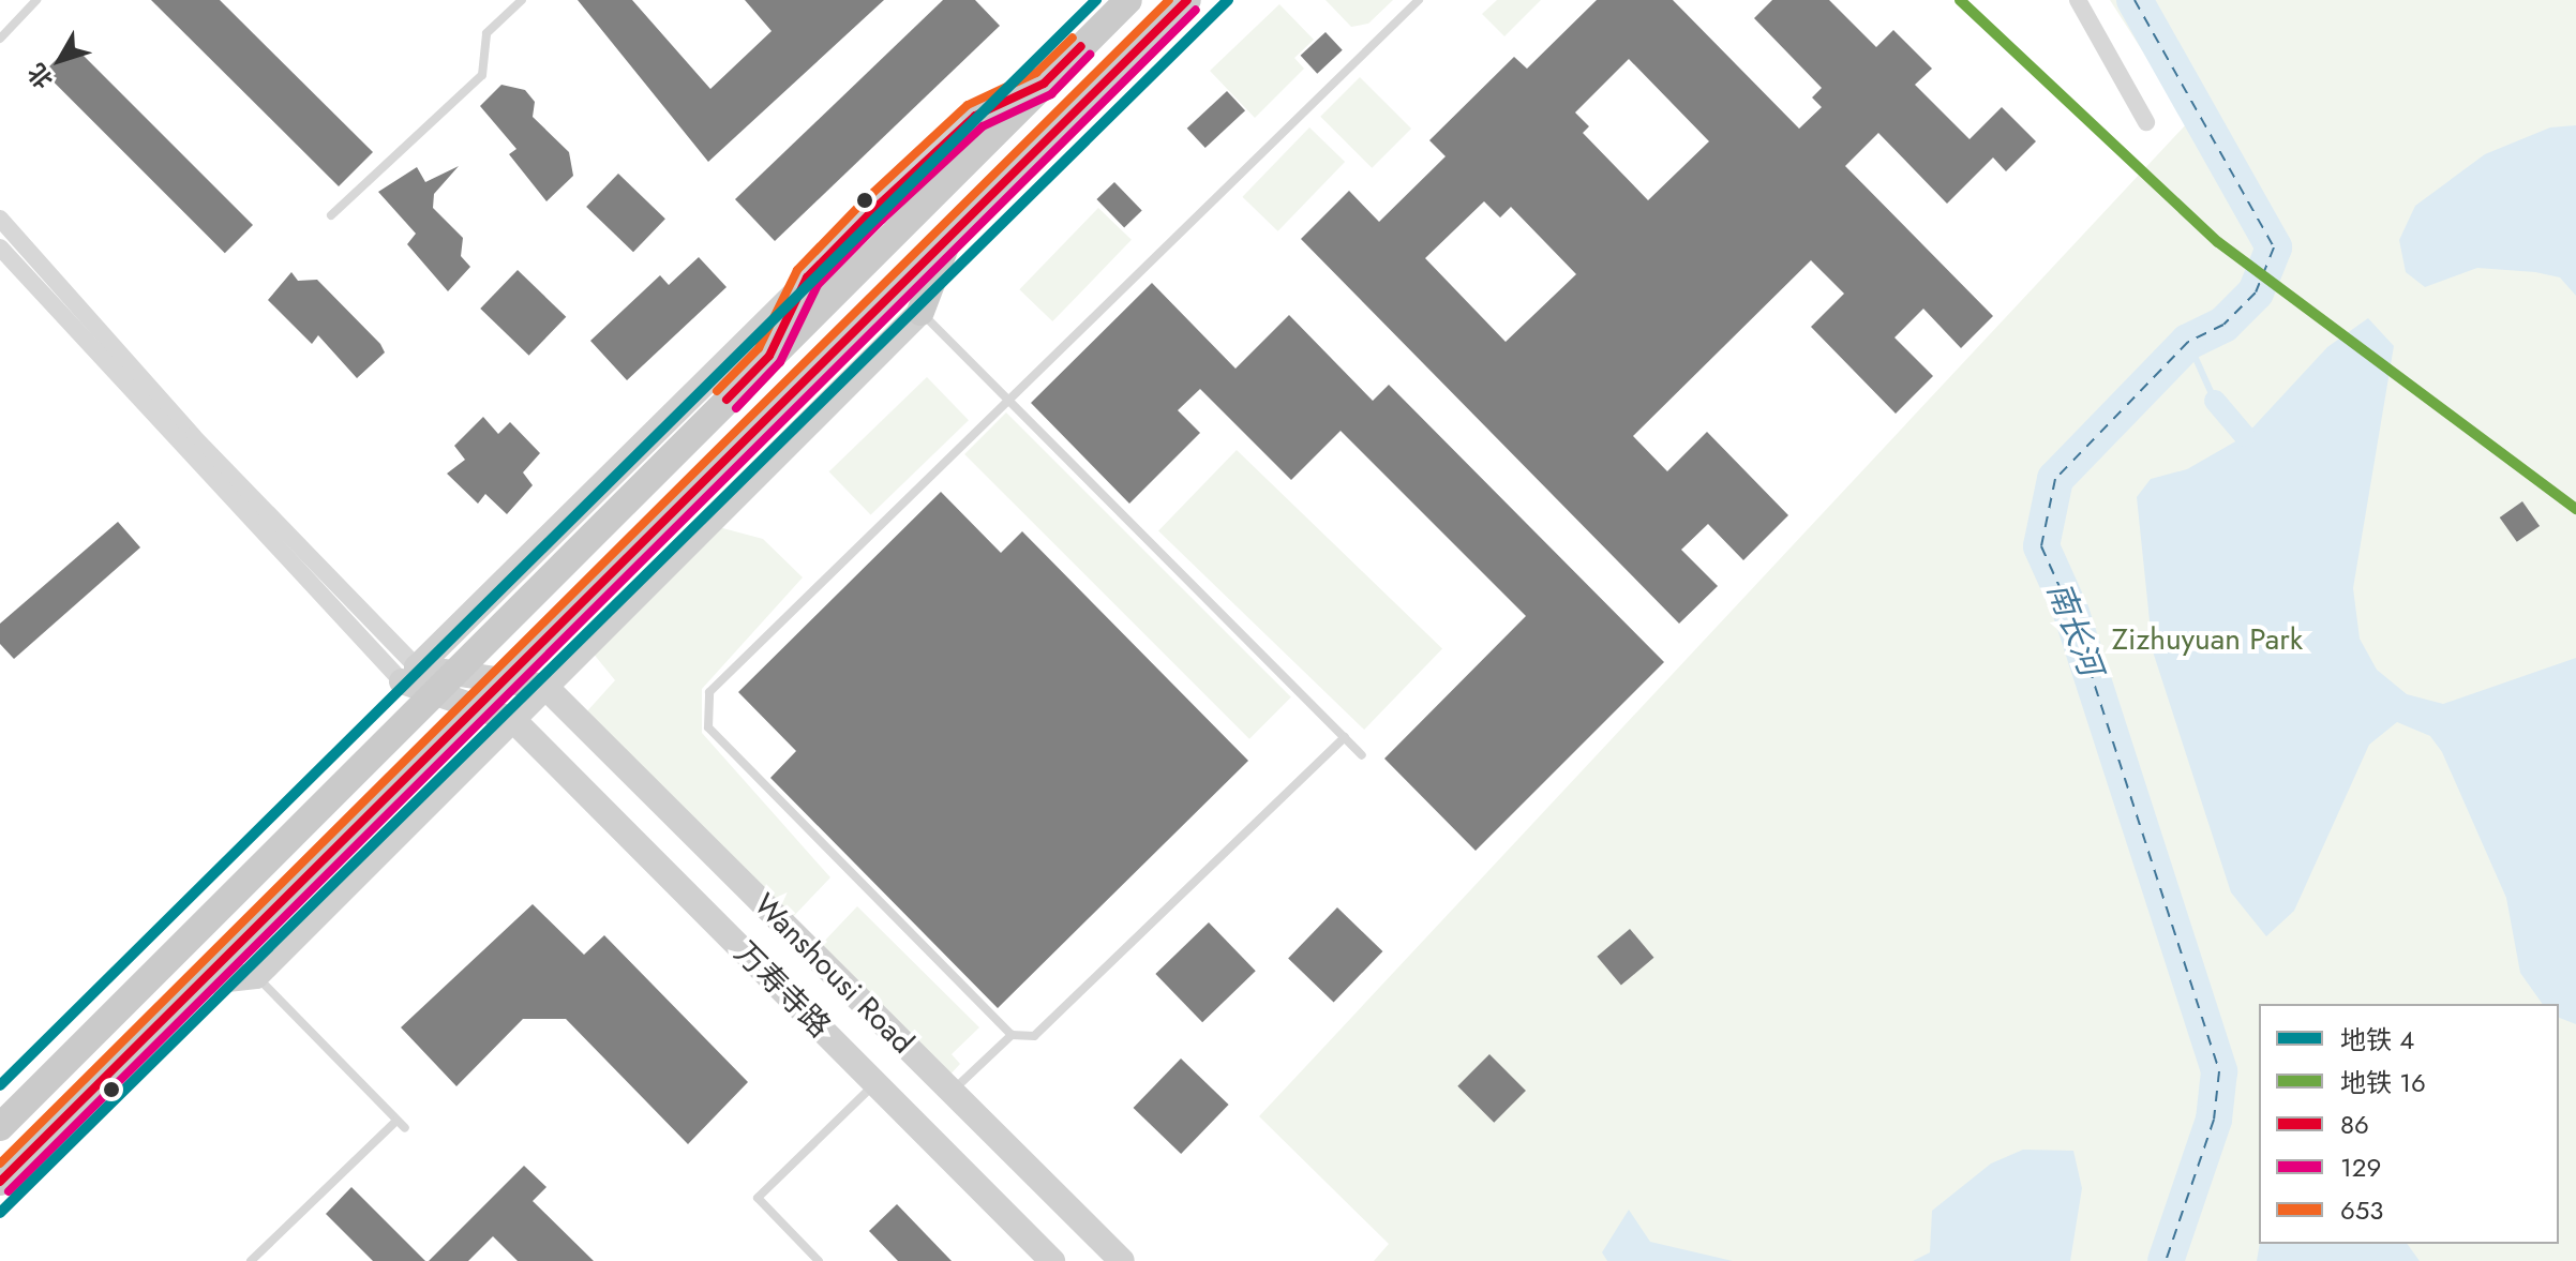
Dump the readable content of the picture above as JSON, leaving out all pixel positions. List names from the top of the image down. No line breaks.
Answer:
{"streets":{"street":["Wanshousi Road","万寿寺路"]},"water":["南长河"],"parks":["Zizhuyuan Park"],"lines":["metro line 4","metro line 16","transit line 86","transit line 653","transit line 129"],"legend":["地铁 4","地铁 16","86","129","653"],"north":"bottom left"}
